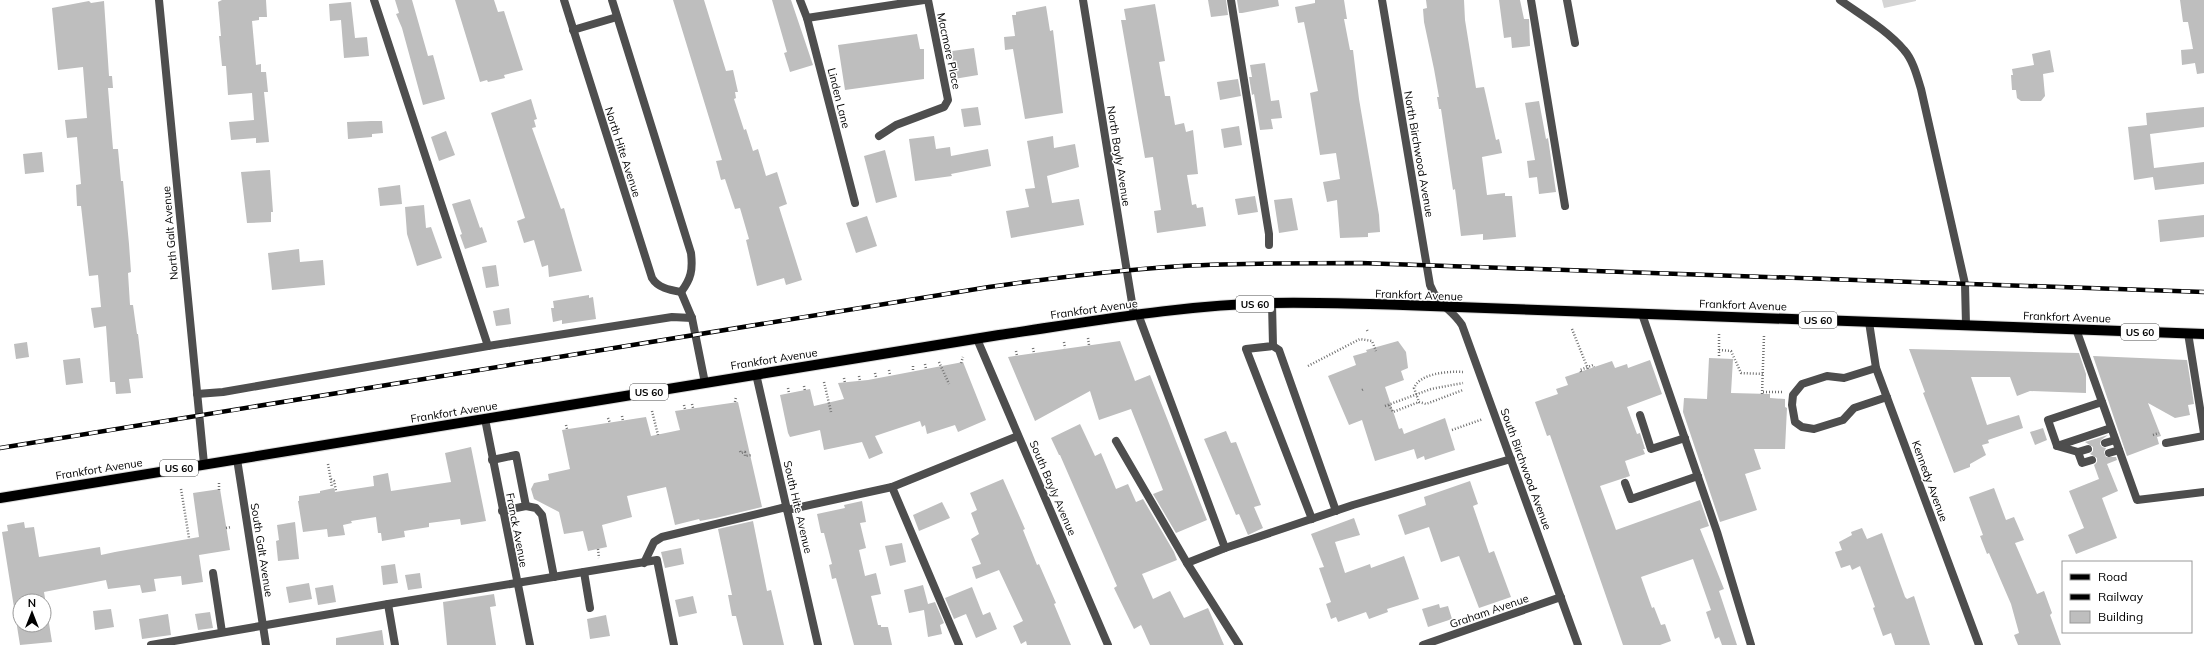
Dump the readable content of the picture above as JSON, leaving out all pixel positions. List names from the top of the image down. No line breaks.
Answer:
{"streets":{"main road":["Frankfort Avenue","US 60"],"street":["Macmore Place","Linden Lane","North Hite Avenue","North Birchwood Avenue","North Bayly Avenue","North Galt Avenue","South Birchwood Avenue","Kennedy Avenue","South Bayly Avenue","South Hite Avenue","Franck Avenue","South Galt Avenue","Graham Avenue"]},"crossings":[["North Birchwood Avenue","Frankfort Avenue"],["North Birchwood Avenue","South Birchwood Avenue"],["North Bayly Avenue","Frankfort Avenue"],["North Galt Avenue","Frankfort Avenue"],["Frankfort Avenue","South Birchwood Avenue"],["Frankfort Avenue","Kennedy Avenue"],["Frankfort Avenue","South Bayly Avenue"],["Frankfort Avenue","South Hite Avenue"],["Frankfort Avenue","Franck Avenue"],["Frankfort Avenue","South Galt Avenue"],["South Birchwood Avenue","Graham Avenue"]],"legend":["Road","Railway","Building"],"north":"top"}
